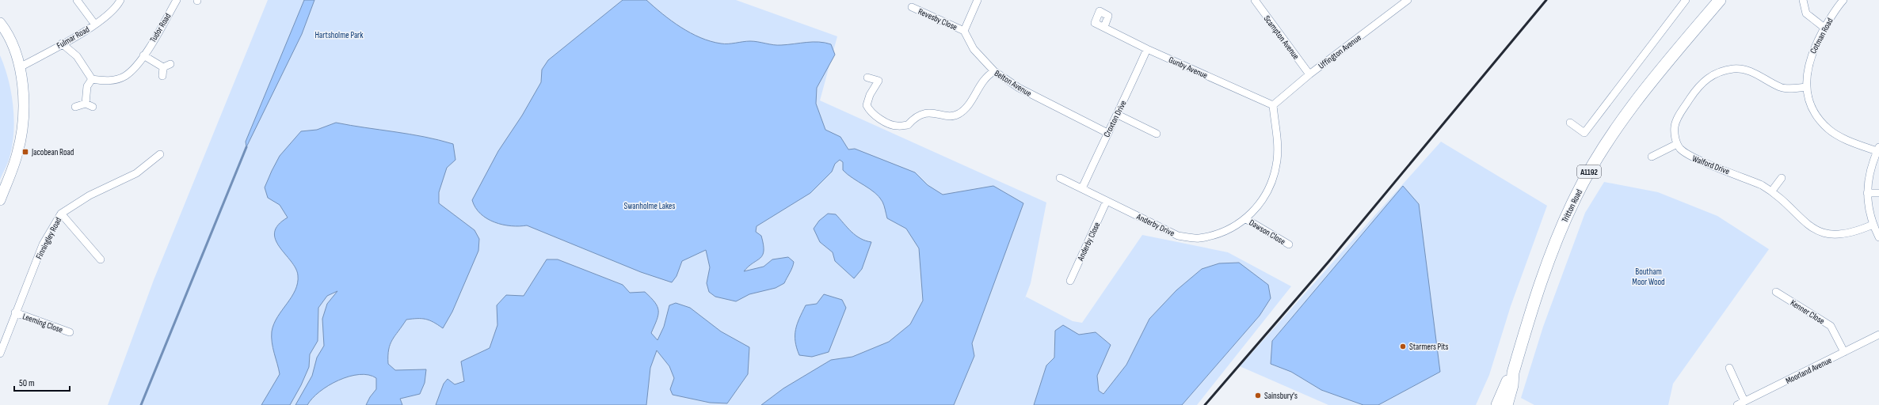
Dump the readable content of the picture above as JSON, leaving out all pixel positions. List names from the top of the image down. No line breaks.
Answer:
{"streets":{"main road":["A1192","Tritton Road"],"street":["Revesby Close","Tudor Road","Cotman Road","Fulmar Road","Scampton Avenue","Uffington Avenue","Gunby Avenue","Belton Avenue","Croxton Drive","Walford Drive","Anderby Drive","Dawson Close","Finningley Road","Anderby Close","Kenner Close","Leeming Close","Moorland Avenue"]},"crossings":[["Revesby Close","Belton Avenue"],["Scampton Avenue","Uffington Avenue"],["Uffington Avenue","Gunby Avenue"],["Uffington Avenue","Anderby Drive"],["Gunby Avenue","Croxton Drive"],["Gunby Avenue","Anderby Drive"],["Belton Avenue","Croxton Drive"],["Croxton Drive","Anderby Drive"],["Anderby Drive","Dawson Close"],["Anderby Drive","Anderby Close"],["Finningley Road","Leeming Close"],["Kenner Close","Moorland Avenue"]],"parks":["Hartsholme Park","Swanholme Lakes","Boutham Moor Wood"],"places":{"transit":["Jacobean Road"],"other":["Starmers Pits","Sainsbury's"]},"scale_bar":"50 m"}
